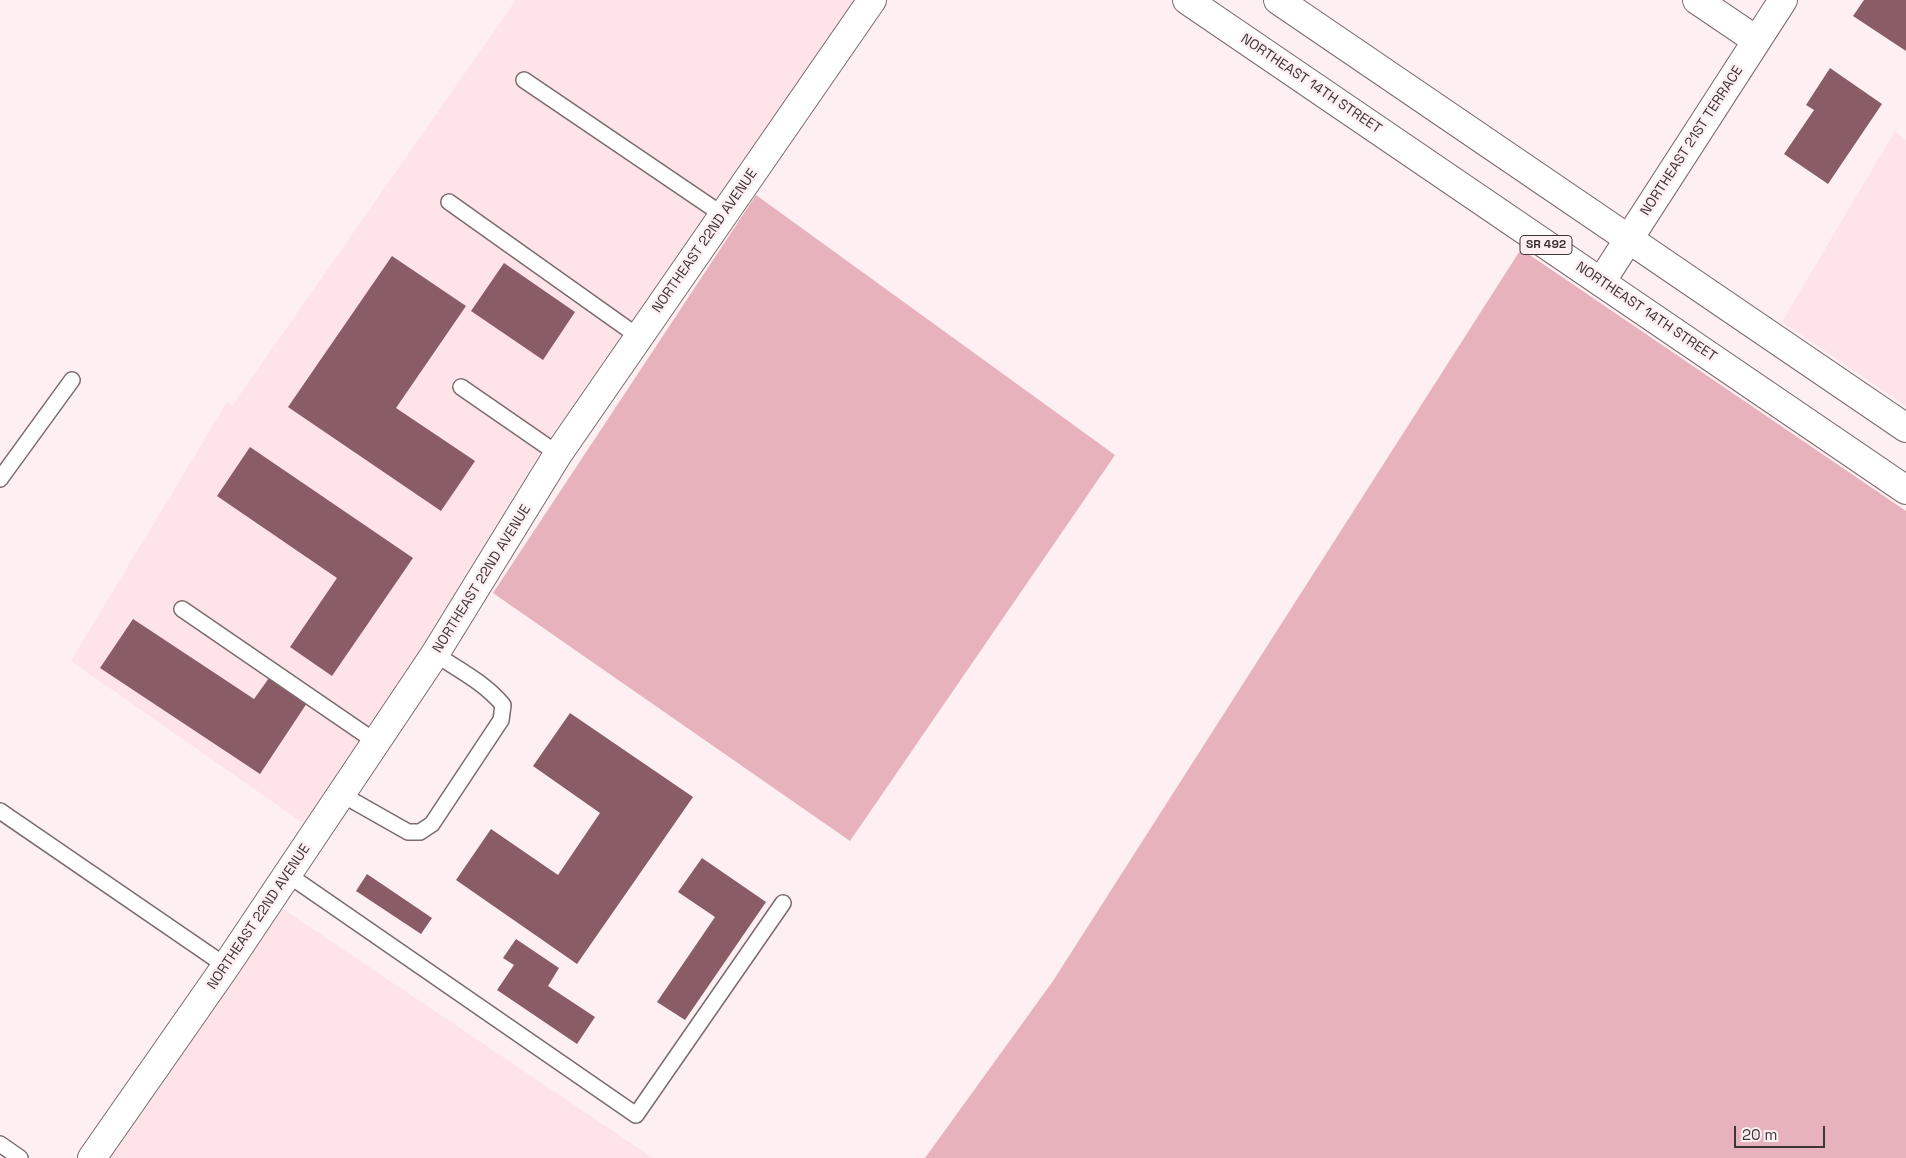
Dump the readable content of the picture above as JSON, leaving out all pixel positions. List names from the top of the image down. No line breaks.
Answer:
{"streets":{"street":["NORTHEAST 14TH STREET","NORTHEAST 21ST TERRACE","NORTHEAST 22ND AVENUE","SR 492"]},"crossings":[["NORTHEAST 14TH STREET","NORTHEAST 21ST TERRACE"]],"scale_bar":"20 m"}
